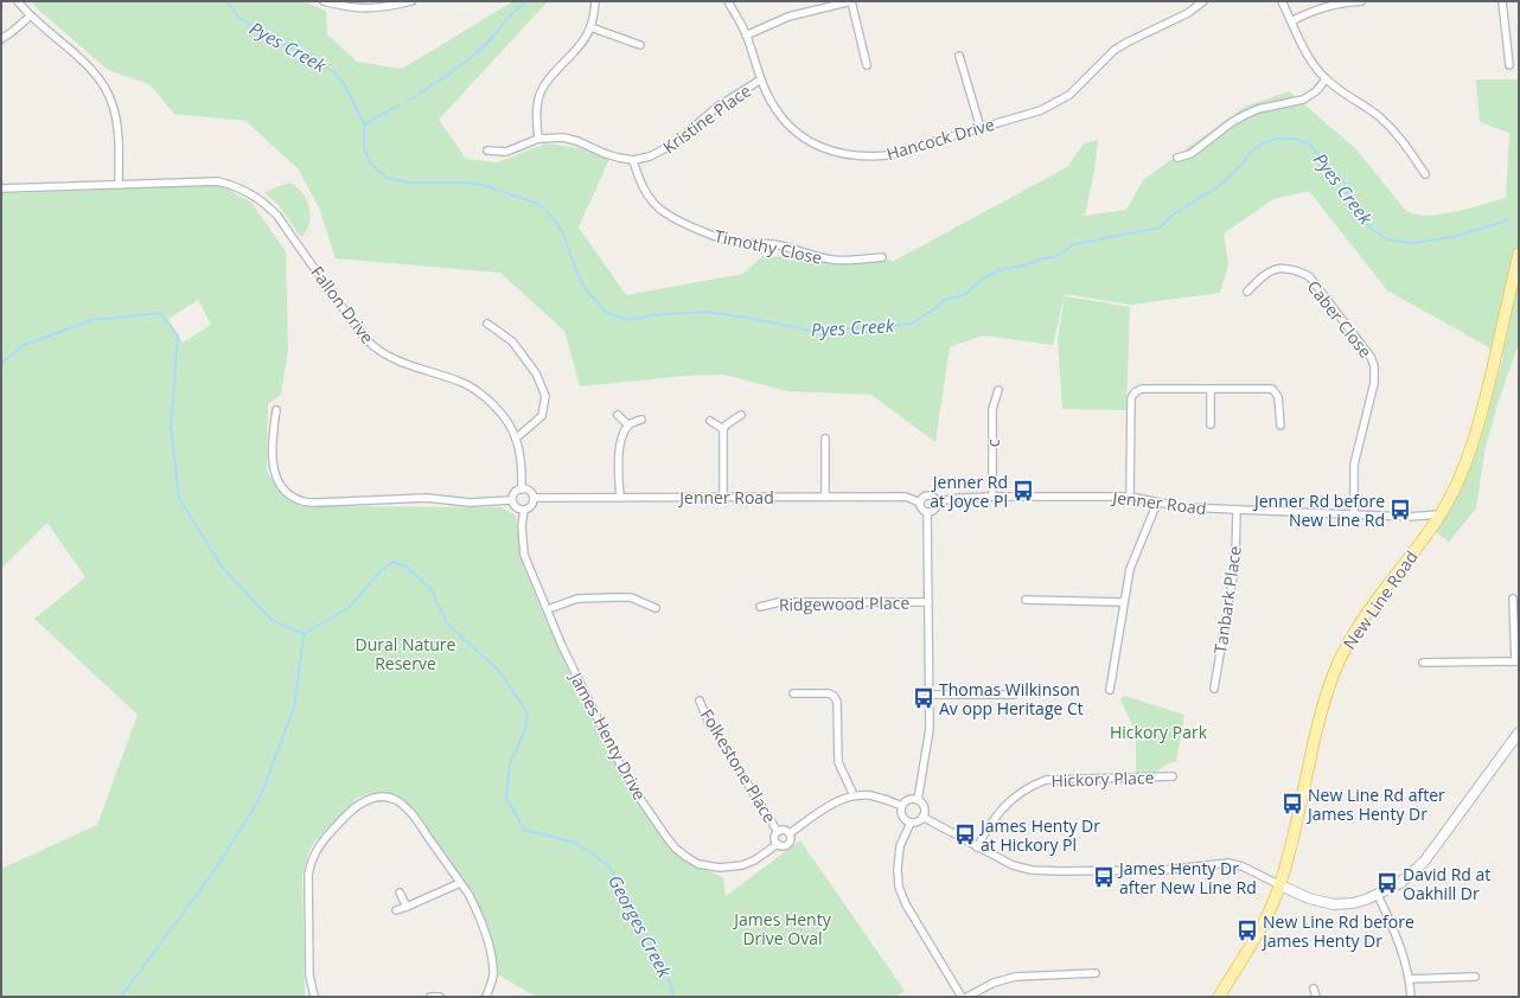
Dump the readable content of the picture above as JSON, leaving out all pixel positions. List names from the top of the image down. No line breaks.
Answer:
{"streets":{"main road":["New Line Road"],"street":["Kristine Place","Hancock Drive","Timothy Close","Fallon Drive","Caber Close","c","Jenner Road","Tanbark Place","Ridgewood Place","James Henty Drive","Folkestone Place","Hickory Place"]},"crossings":[["Kristine Place","Hancock Drive"],["Kristine Place","Timothy Close"],["Fallon Drive","Jenner Road"],["Fallon Drive","James Henty Drive"],["Caber Close","Jenner Road"],["c","Jenner Road"],["Jenner Road","Tanbark Place"],["Jenner Road","New Line Road"],["Jenner Road","James Henty Drive"],["James Henty Drive","Folkestone Place"]],"water":["Pyes Creek","Georges Creek"],"parks":["Dural Nature Reserve","Hickory Park","James Henty Drive Oval"],"places":{"bus stop":["Jenner Rd at Joyce Pl","Jenner Rd before New Line Rd","Thomas Wilkinson Av opp Heritage Ct","New Line Rd after James Henty Dr","James Henty Dr at Hickory Pl","James Henty Dr after New Line Rd","David Rd at Oakhill Dr","New Line Rd before James Henty Dr"]}}
